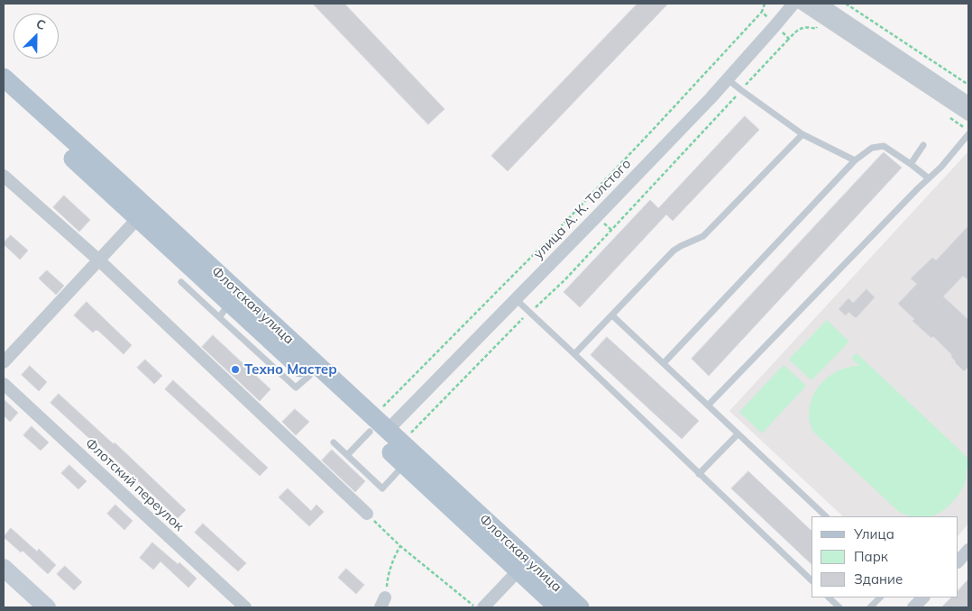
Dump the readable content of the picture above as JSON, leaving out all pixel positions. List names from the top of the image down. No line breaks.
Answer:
{"streets":{"main road":["Флотская улица"],"street":["улица А. К. Толстого","Флотский переулок"]},"crossings":[["улица А. К. Толстого","Флотская улица"]],"places":["Техно Мастер"],"legend":["Улица","Парк","Здание"],"north":"top right"}
